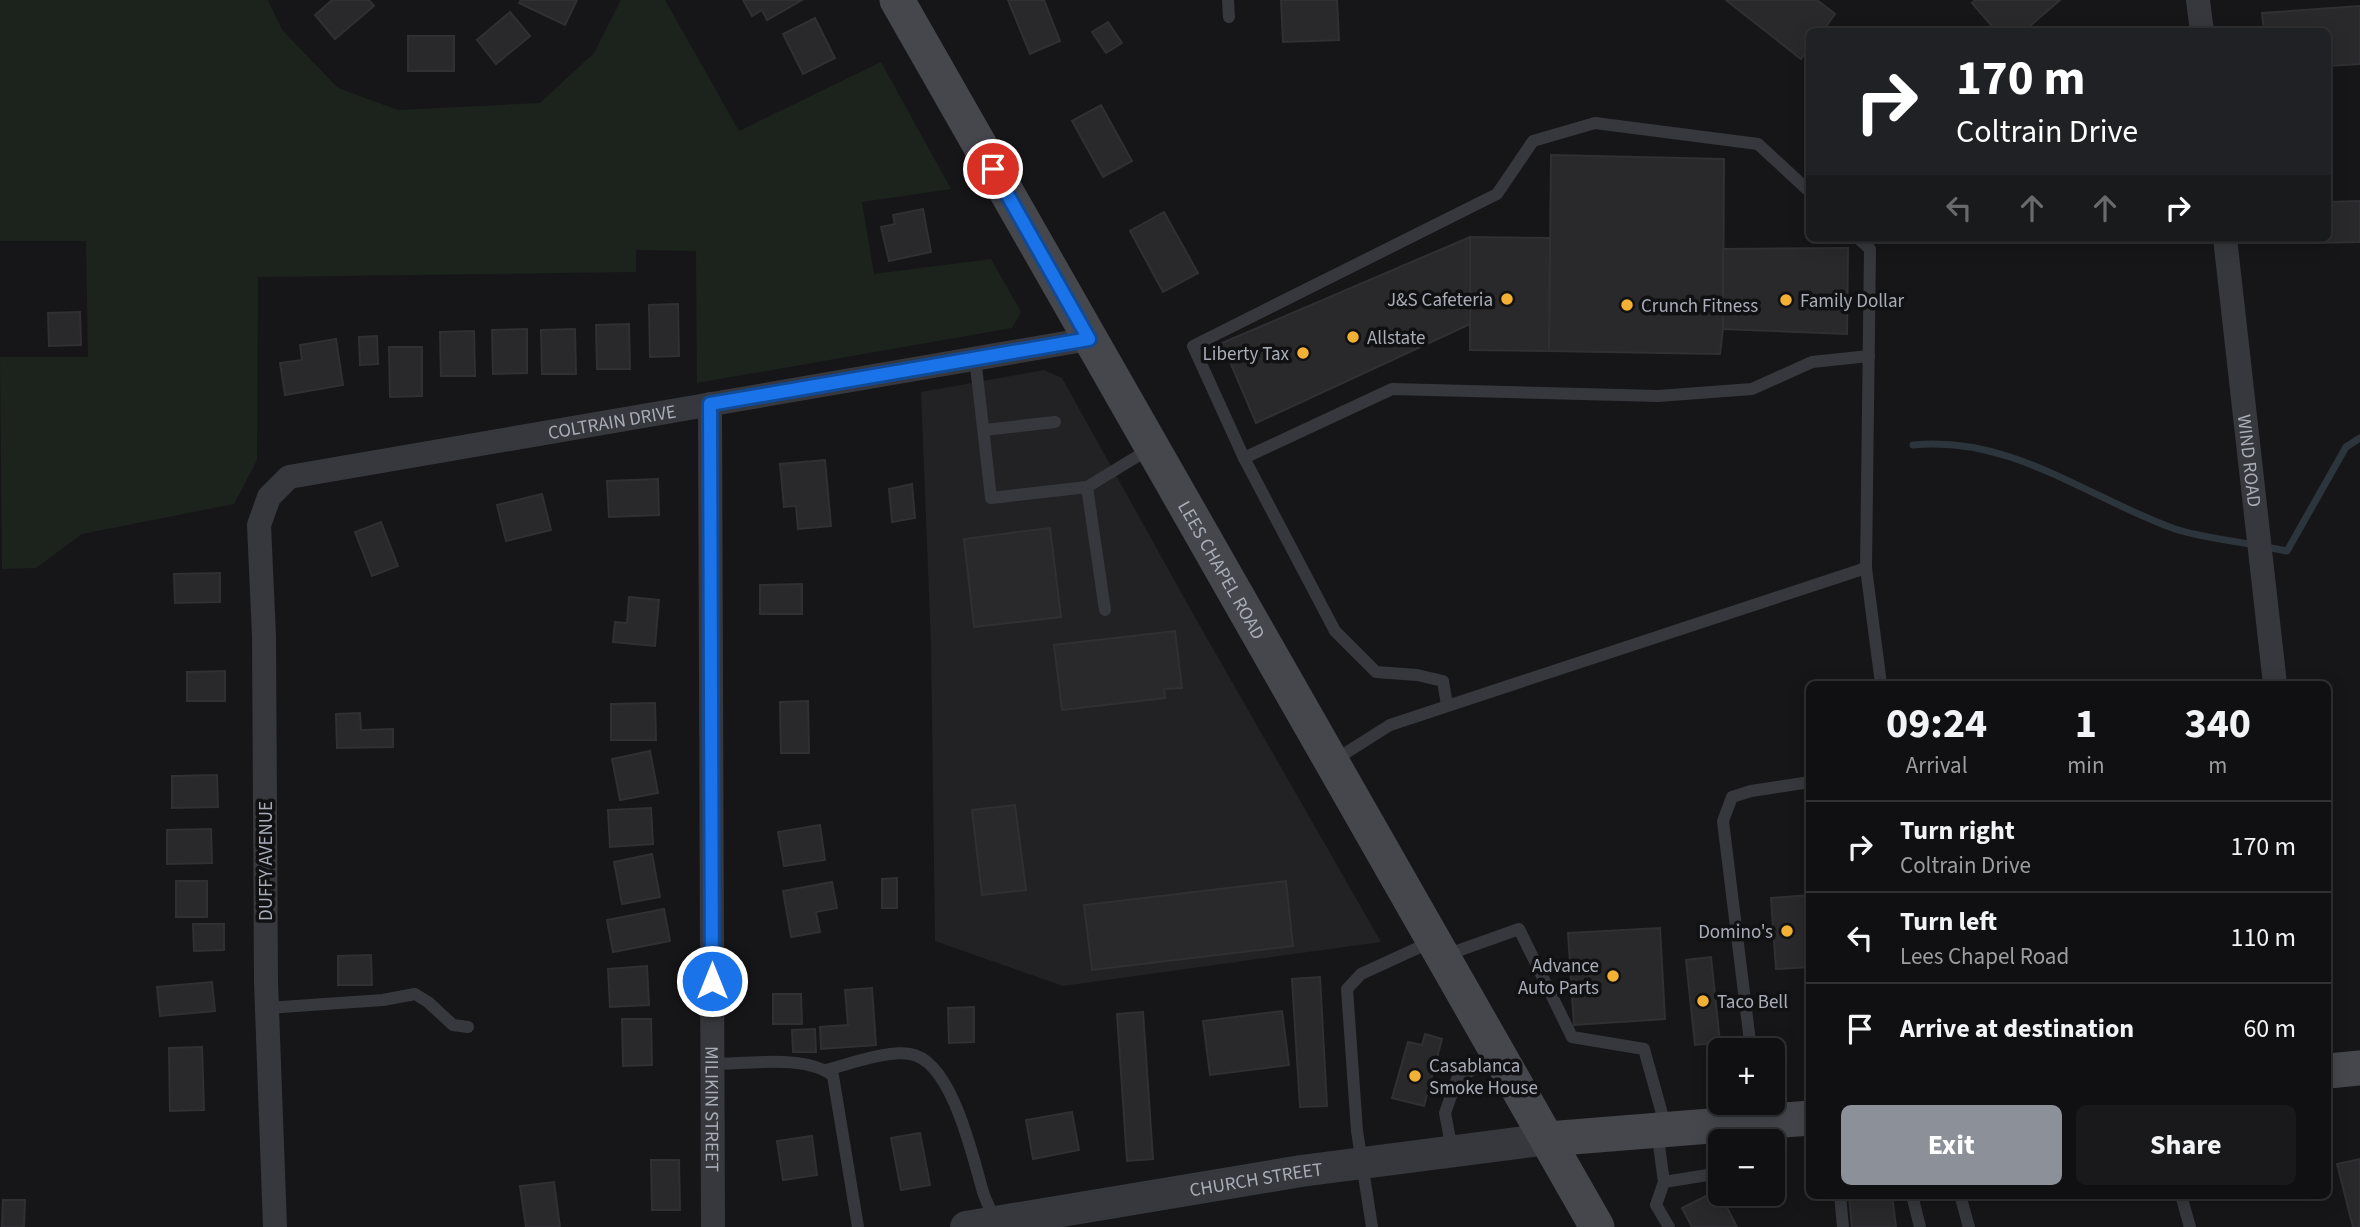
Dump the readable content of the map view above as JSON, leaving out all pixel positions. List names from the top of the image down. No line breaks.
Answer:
{"streets":{"main road":["LEES CHAPEL ROAD"],"street":["COLTRAIN DRIVE","WIND ROAD","DUFFY AVENUE","MILIKIN STREET","CHURCH STREET"]},"crossings":[["COLTRAIN DRIVE","LEES CHAPEL ROAD"],["COLTRAIN DRIVE","DUFFY AVENUE"],["COLTRAIN DRIVE","MILIKIN STREET"],["LEES CHAPEL ROAD","CHURCH STREET"]],"places":["J&S Cafeteria","Family Dollar","Crunch Fitness","Allstate","Liberty Tax","Domino's","Advance Auto Parts","Taco Bell","Casablanca Smoke House"],"page":{"turn":["170 m","Coltrain Drive"],"eta":["09:24","Arrival","1","min","340","m"],"list":[{"name":"Turn right","note":"Coltrain Drive","value":"170 m"},{"name":"Turn left","note":"Lees Chapel Road","value":"110 m"},{"name":"Arrive at destination","value":"60 m"}],"map_buttons":["+","−"],"buttons":["Exit","Share"]}}
